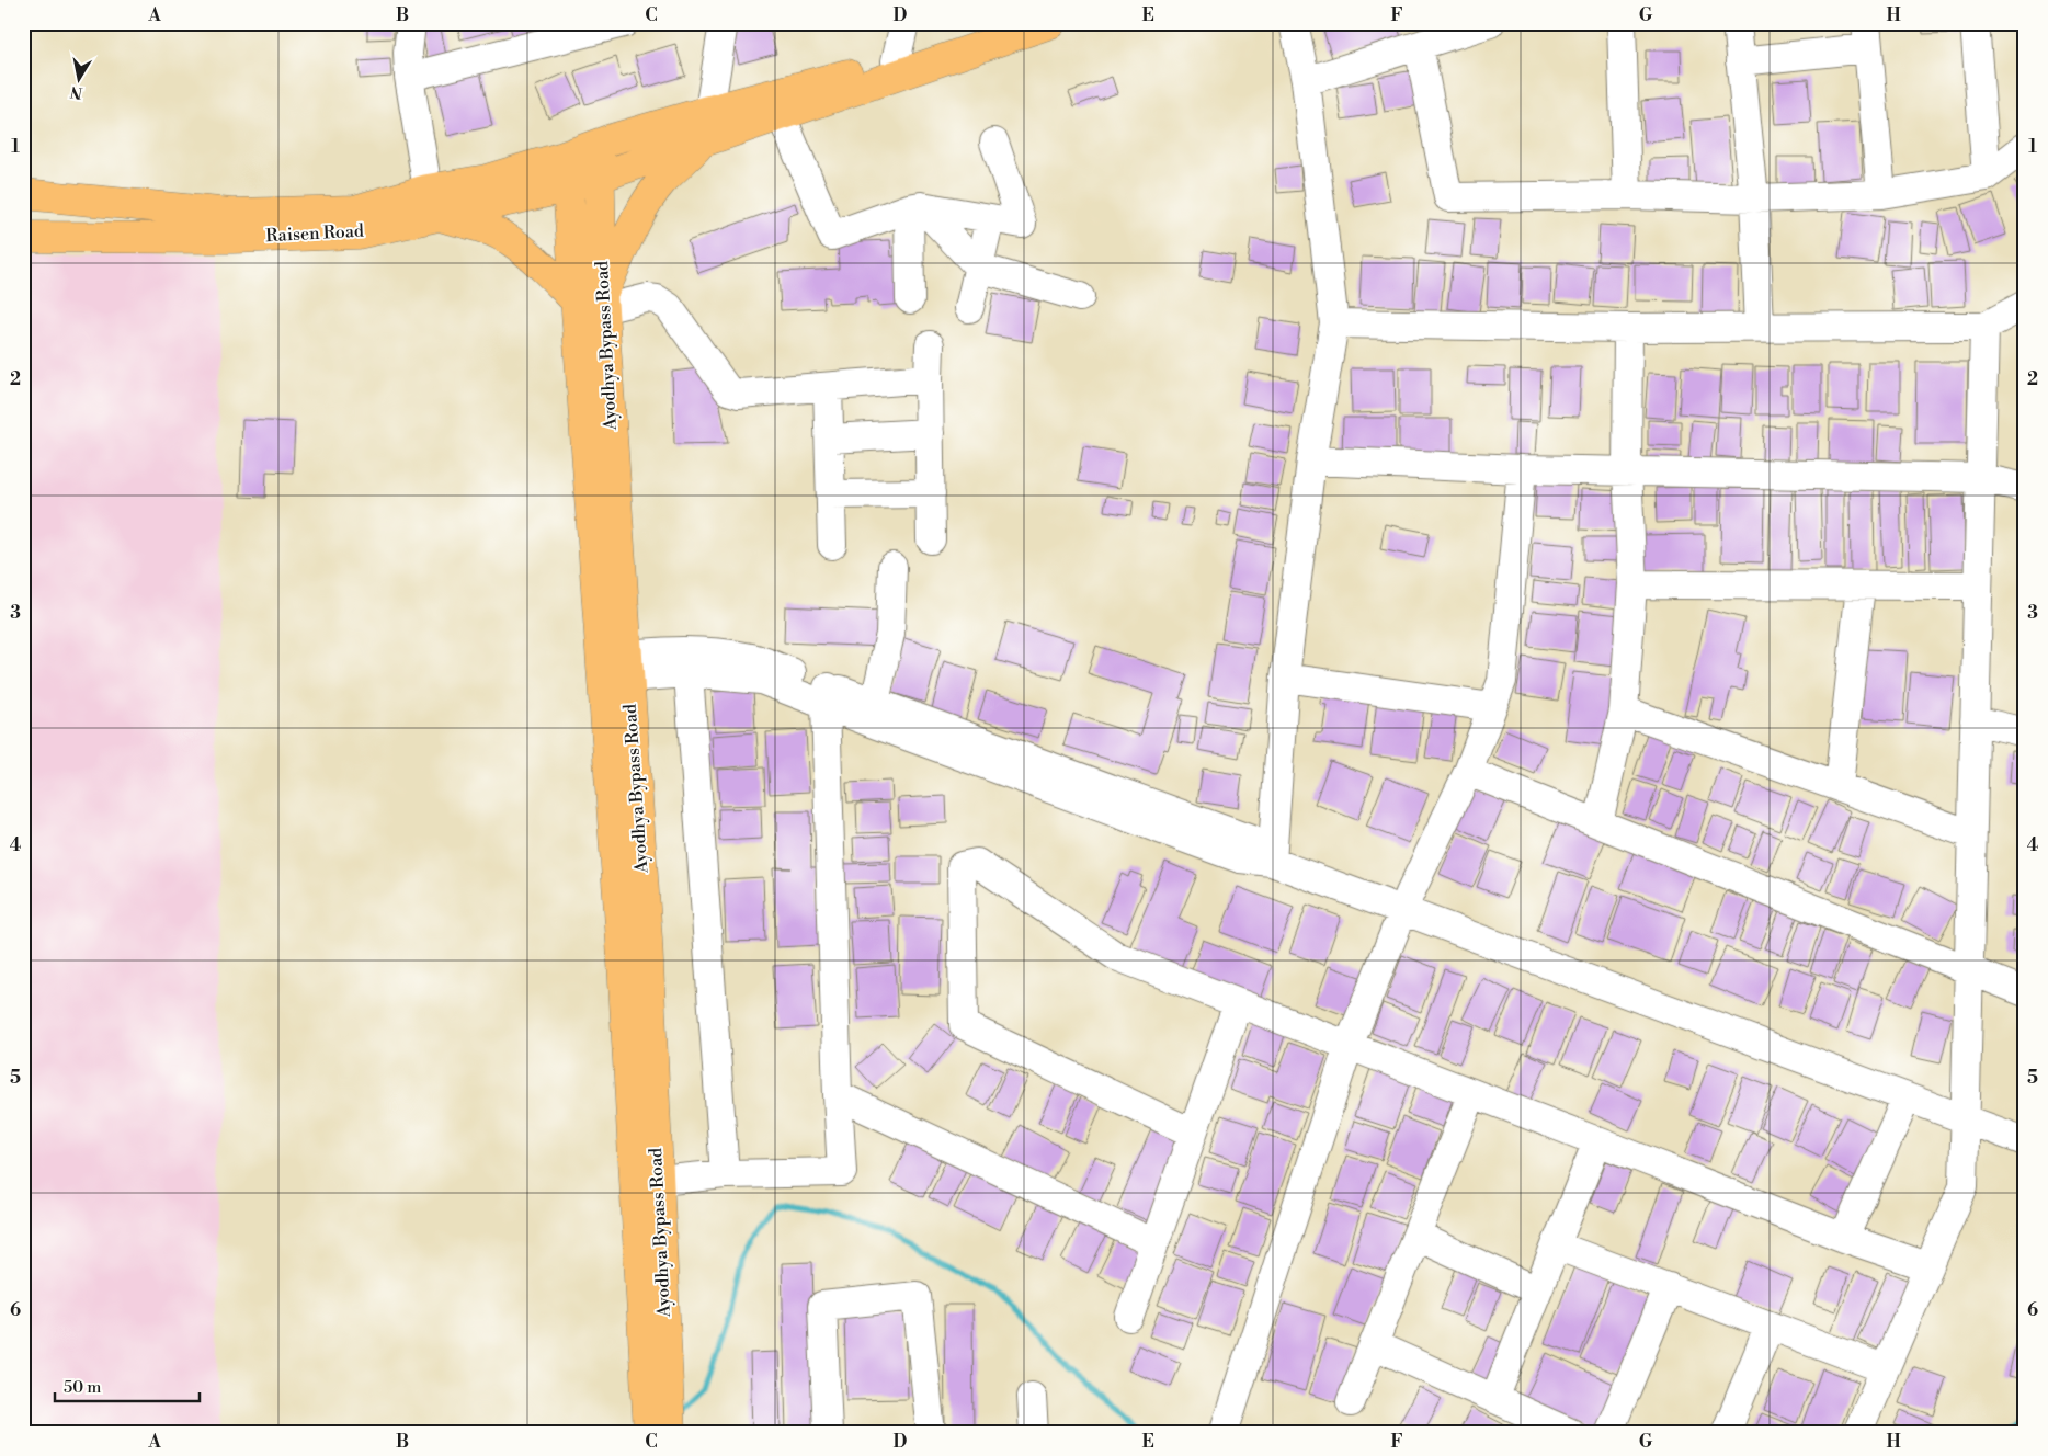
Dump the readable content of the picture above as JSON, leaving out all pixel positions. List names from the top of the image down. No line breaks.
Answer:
{"streets":{"main road":["Raisen Road","Ayodhya Bypass Road"]},"crossings":[["Raisen Road","Ayodhya Bypass Road"]],"scale_bar":"50 m","north":"bottom","grid":{"columns":["A","B","C","D","E","F","G","H"],"rows":["1","2","3","4","5","6"]}}
